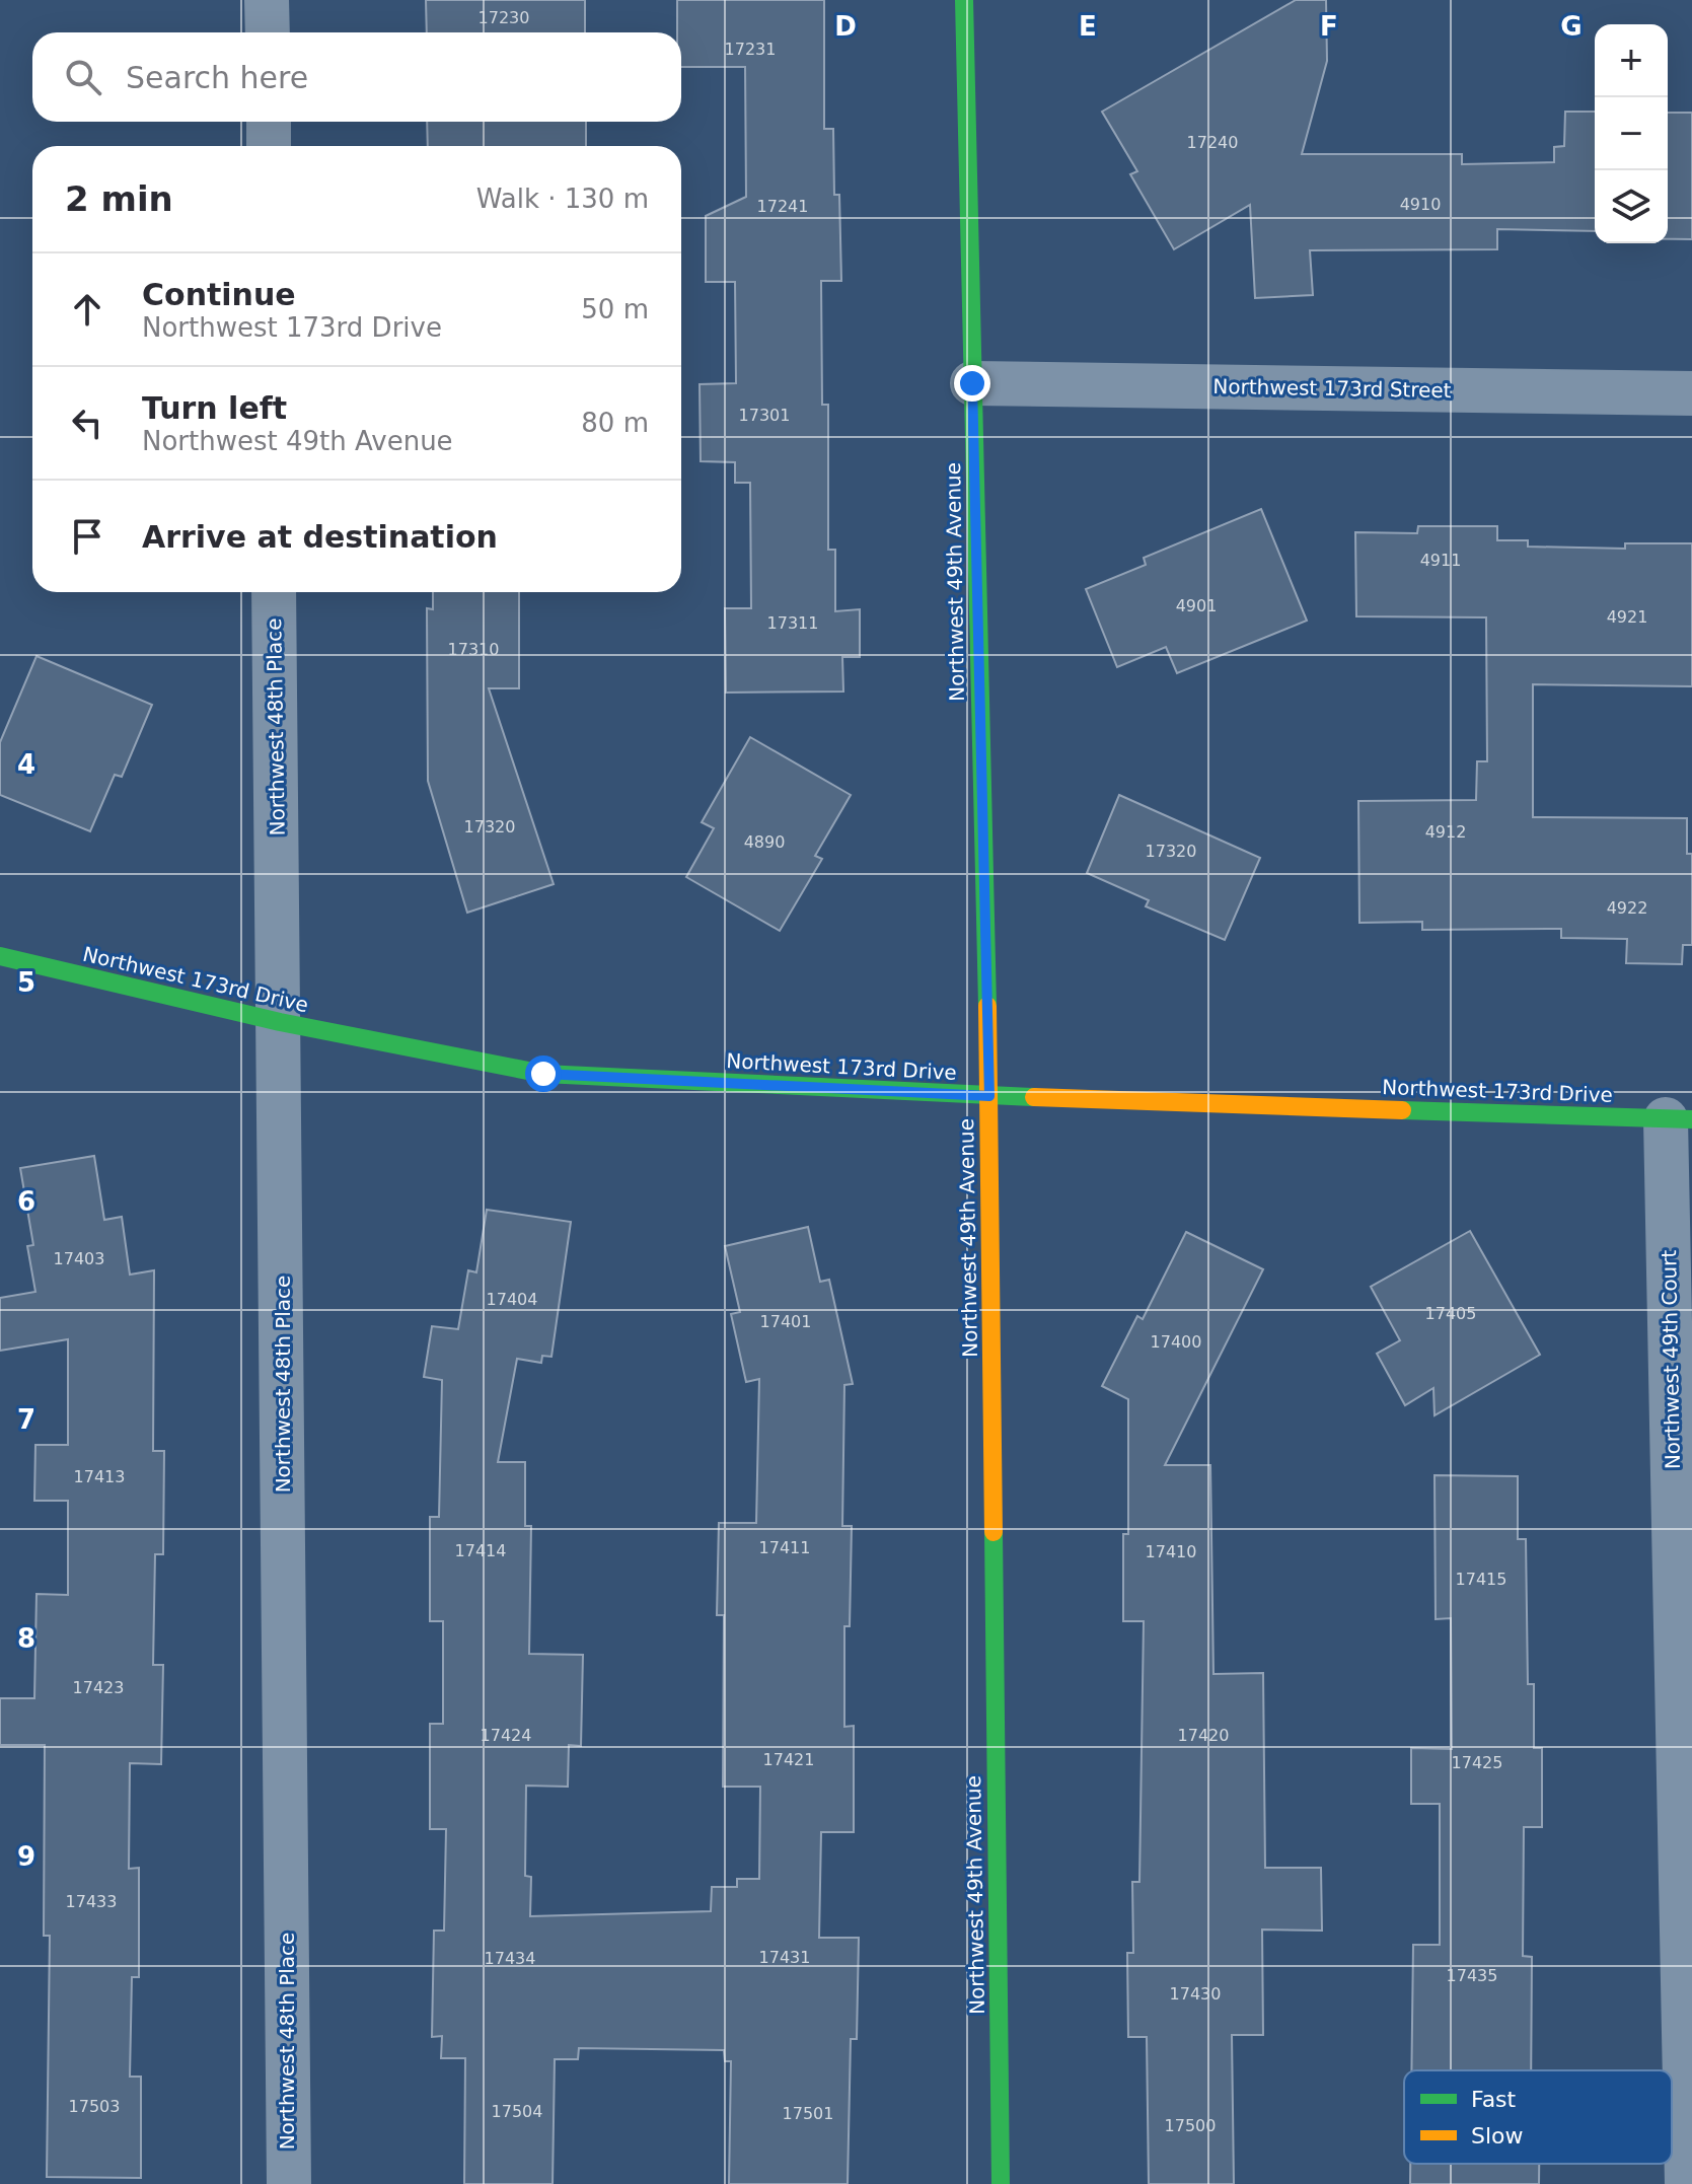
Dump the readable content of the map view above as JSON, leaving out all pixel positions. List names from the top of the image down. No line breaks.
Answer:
{"streets":{"street":["Northwest 173rd Street","Northwest 49th Avenue","Northwest 48th Place","Northwest 173rd Drive","Northwest 49th Court"]},"crossings":[["Northwest 173rd Street","Northwest 49th Avenue"],["Northwest 49th Avenue","Northwest 173rd Drive"],["Northwest 48th Place","Northwest 173rd Drive"],["Northwest 173rd Drive","Northwest 49th Court"]],"house_numbers":["17230","17231","17240","4910","17241","17301","4911","4901","4921","17311","17310","17320","4912","4890","17320","4922","17403","17404","17405","17401","17400","17413","17411","17414","17410","17415","17423","17424","17420","17421","17425","17433","17431","17434","17435","17430","17503","17504","17501","17500"],"legend":["Fast","Slow"],"page":{"map_buttons":["+","−"],"search":"Search here","heading":["2 min","Walk · 130 m"],"list":[["Continue","Northwest 173rd Drive","50 m"],["Turn left","Northwest 49th Avenue","80 m"],"Arrive at destination"]},"grid":{"columns":["D","E","F","G"],"rows":["4","5","6","7","8","9"]}}
